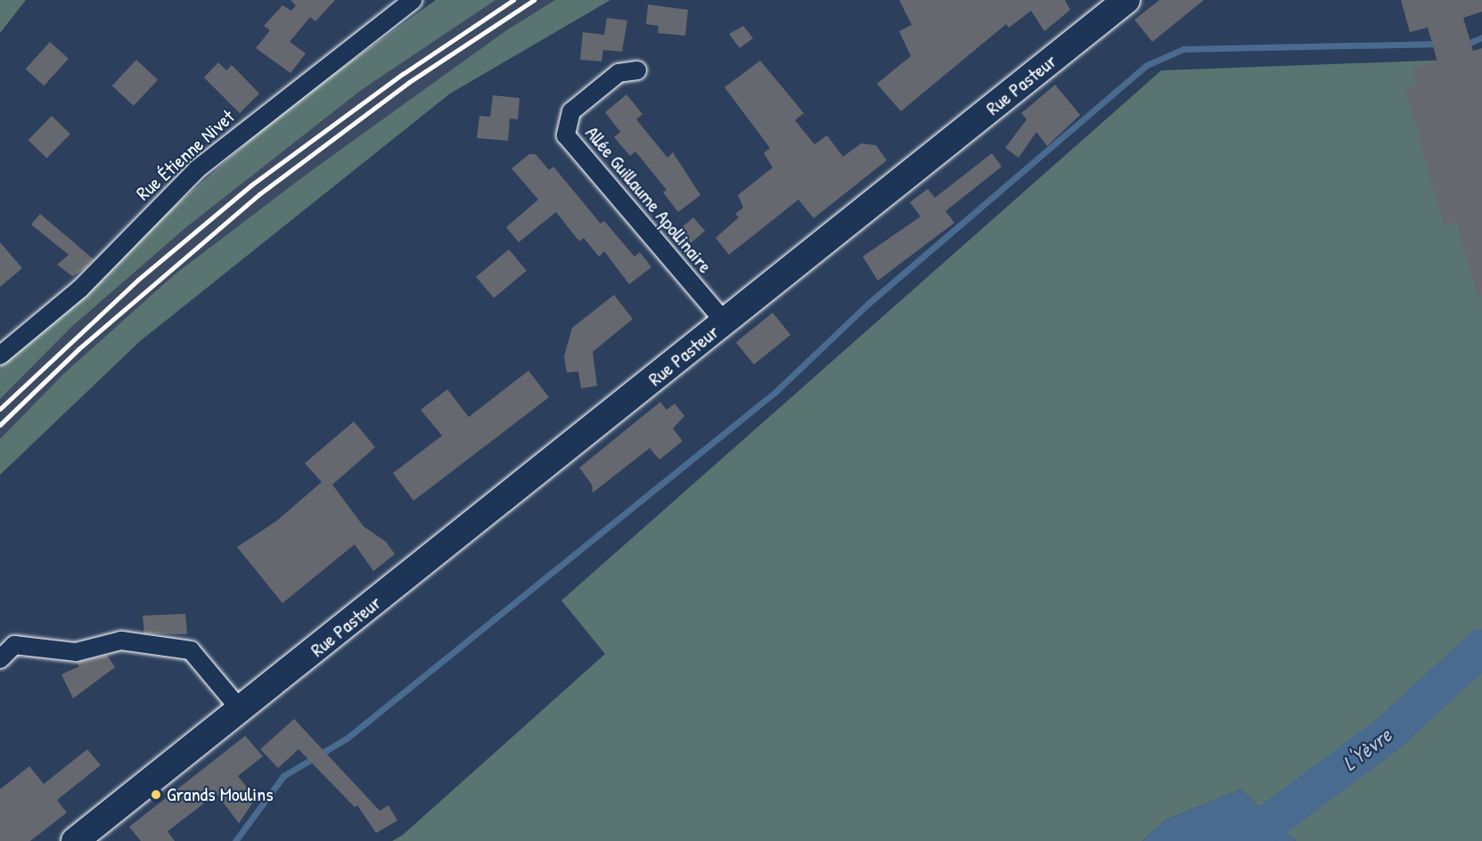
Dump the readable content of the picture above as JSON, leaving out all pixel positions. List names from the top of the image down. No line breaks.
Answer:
{"streets":{"main road":["Rue Pasteur"],"street":["Rue Étienne Nivet","Allée Guillaume Apollinaire"]},"crossings":[["Rue Pasteur","Allée Guillaume Apollinaire"]],"water":["L'Yèvre"],"places":["Grands Moulins"]}
